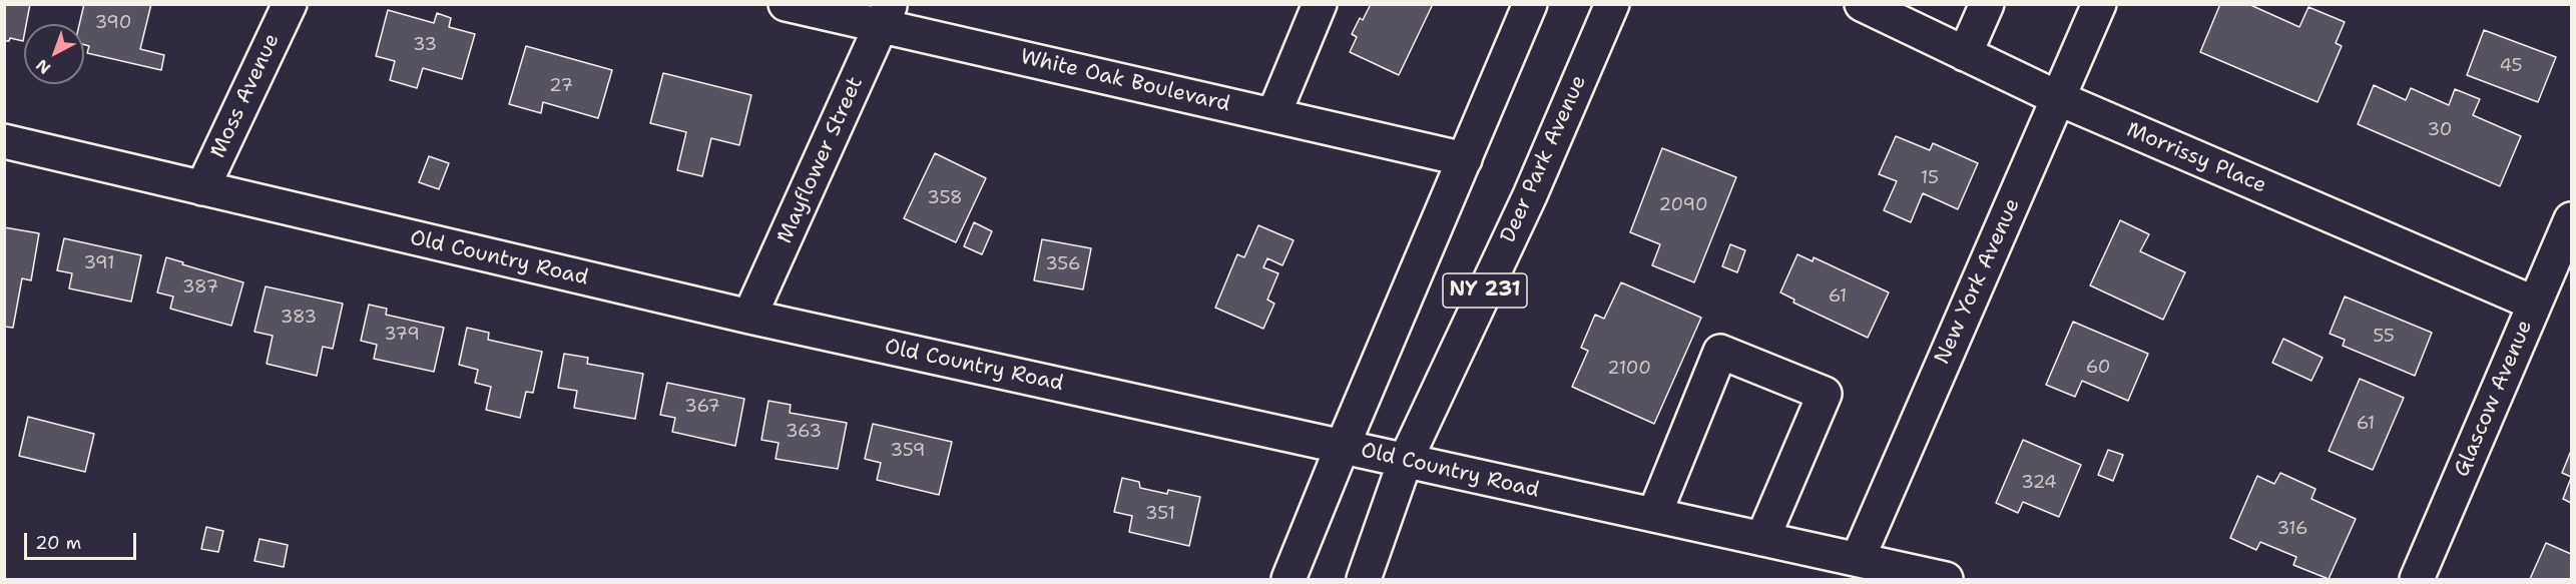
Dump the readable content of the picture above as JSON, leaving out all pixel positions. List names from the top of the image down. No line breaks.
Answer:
{"streets":{"street":["White Oak Boulevard","Moss Avenue","Morrissy Place","Deer Park Avenue","Mayflower Street","Old Country Road","New York Avenue","NY 231","Glascow Avenue"]},"crossings":[["White Oak Boulevard","Mayflower Street"],["White Oak Boulevard","NY 231"],["Moss Avenue","Old Country Road"],["Morrissy Place","New York Avenue"],["Morrissy Place","Glascow Avenue"],["Deer Park Avenue","Old Country Road"],["Mayflower Street","Old Country Road"],["Old Country Road","New York Avenue"],["Old Country Road","NY 231"]],"house_numbers":["390","33","45","27","30","15","358","2090","391","356","387","61","383","379","55","60","2100","367","61","363","359","324","351","316"],"scale_bar":"20 m","north":"bottom left"}
